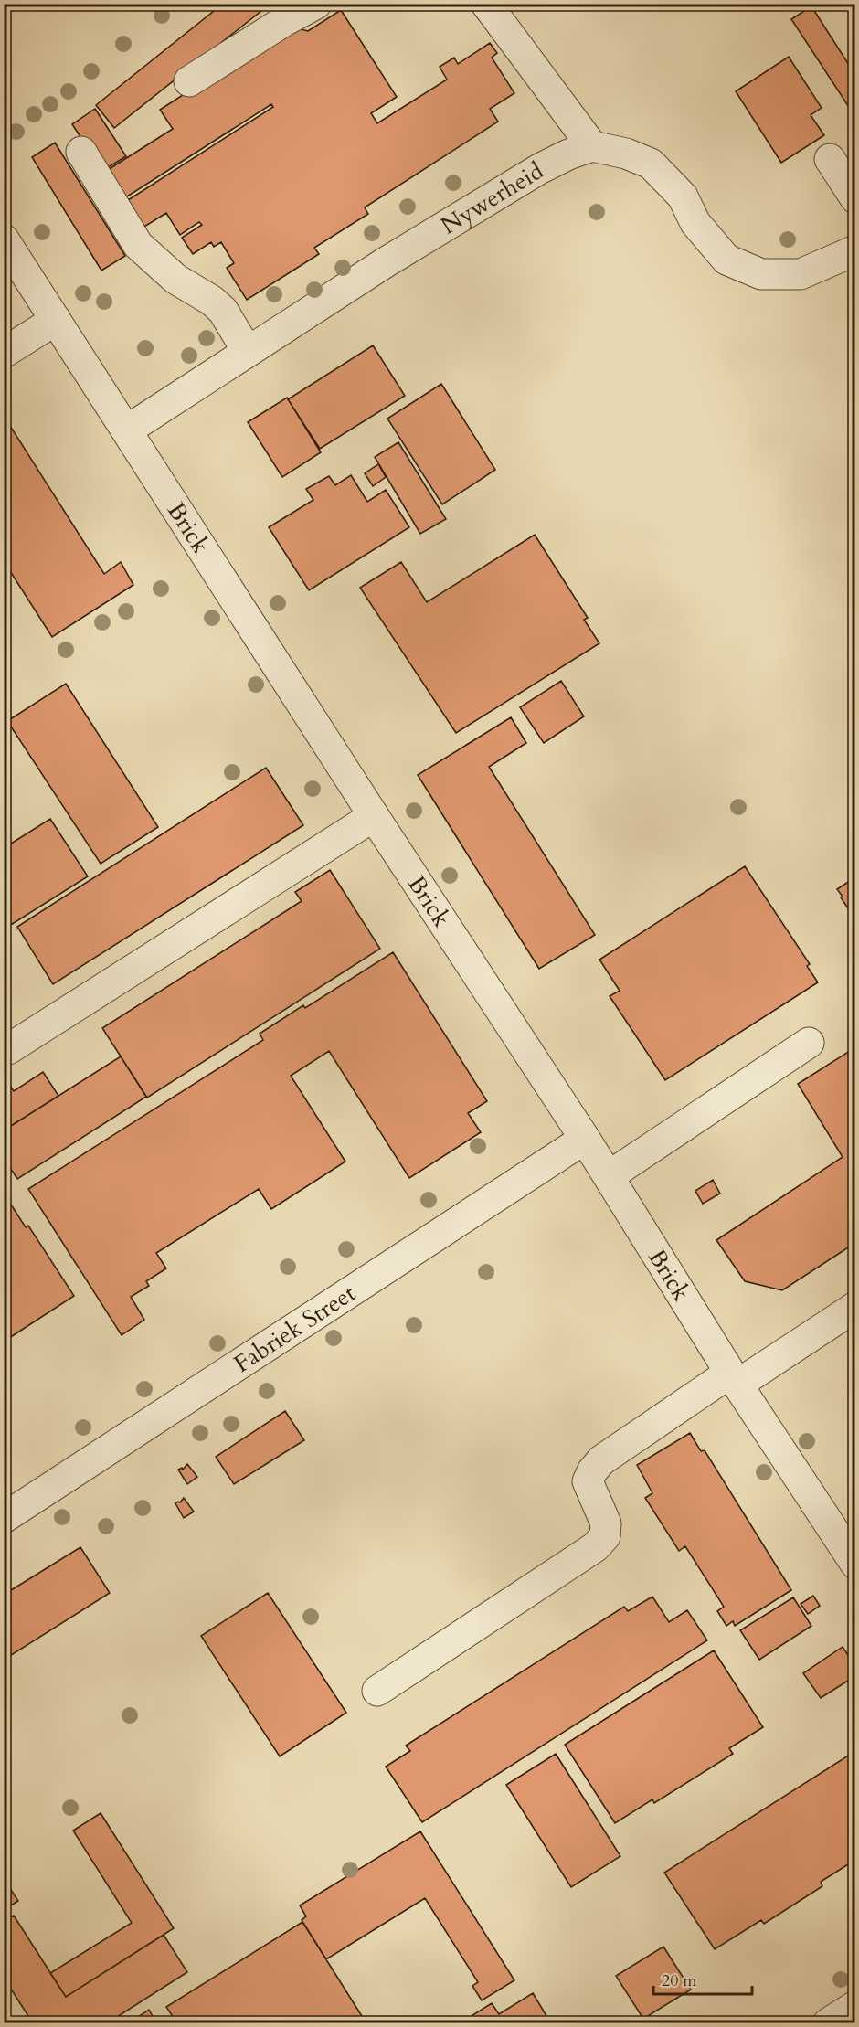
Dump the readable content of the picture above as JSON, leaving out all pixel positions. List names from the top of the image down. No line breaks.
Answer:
{"streets":{"street":["Nywerheid","Brick","Fabriek Street"]},"crossings":[["Nywerheid","Brick"],["Brick","Fabriek Street"]],"scale_bar":"20 m"}
